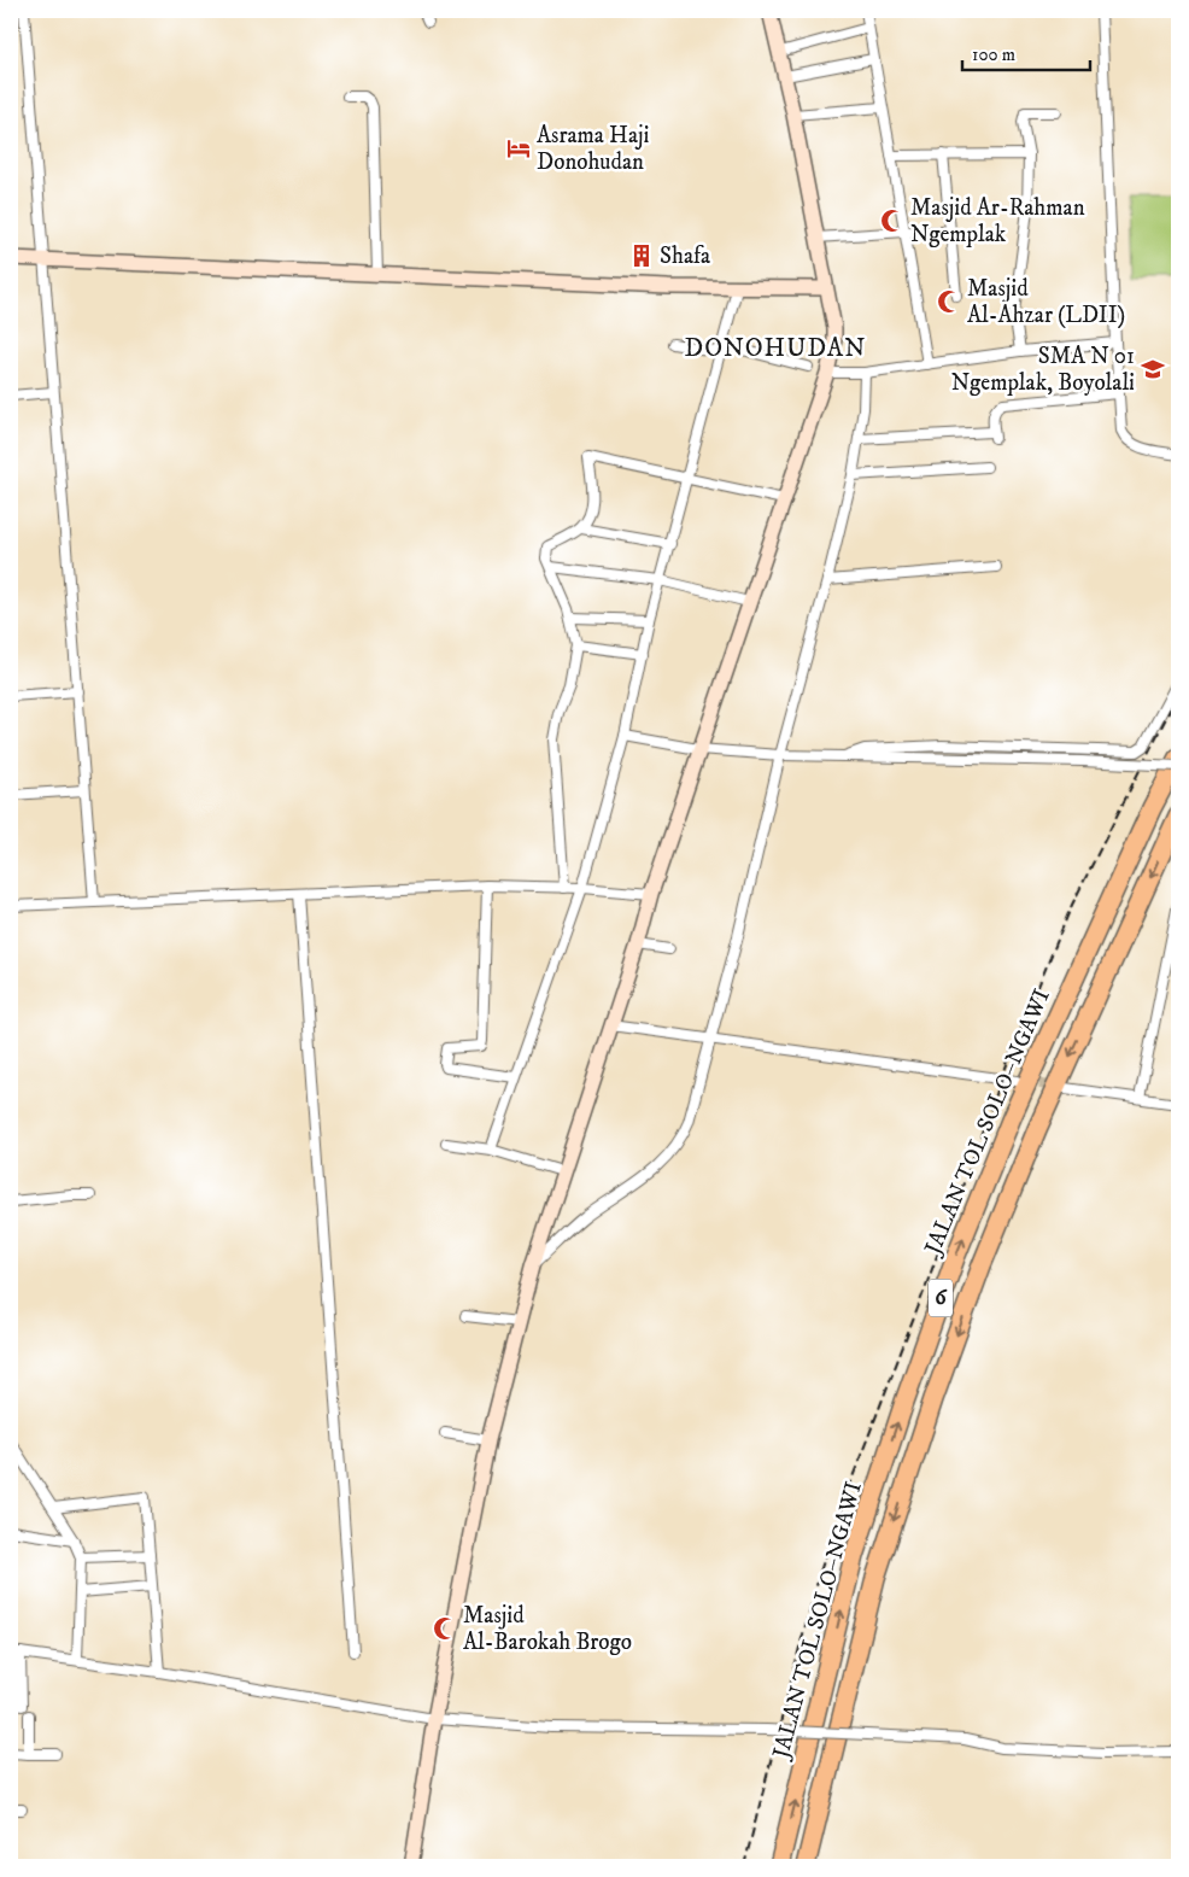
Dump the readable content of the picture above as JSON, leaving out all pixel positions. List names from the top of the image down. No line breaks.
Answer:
{"streets":{"highway":["JALAN TOL SOLO–NGAWI","6"]},"districts":["DONOHUDAN"],"places":{"hotel":["Asrama Haji Donohudan"],"mosque":["Masjid Ar-Rahman Ngemplak","Masjid Al-Ahzar (LDII)","Masjid Al-Barokah Brogo"],"building":["Shafa"],"school or university":["SMA N 01 Ngemplak, Boyolali"]},"scale_bar":"100 m"}
